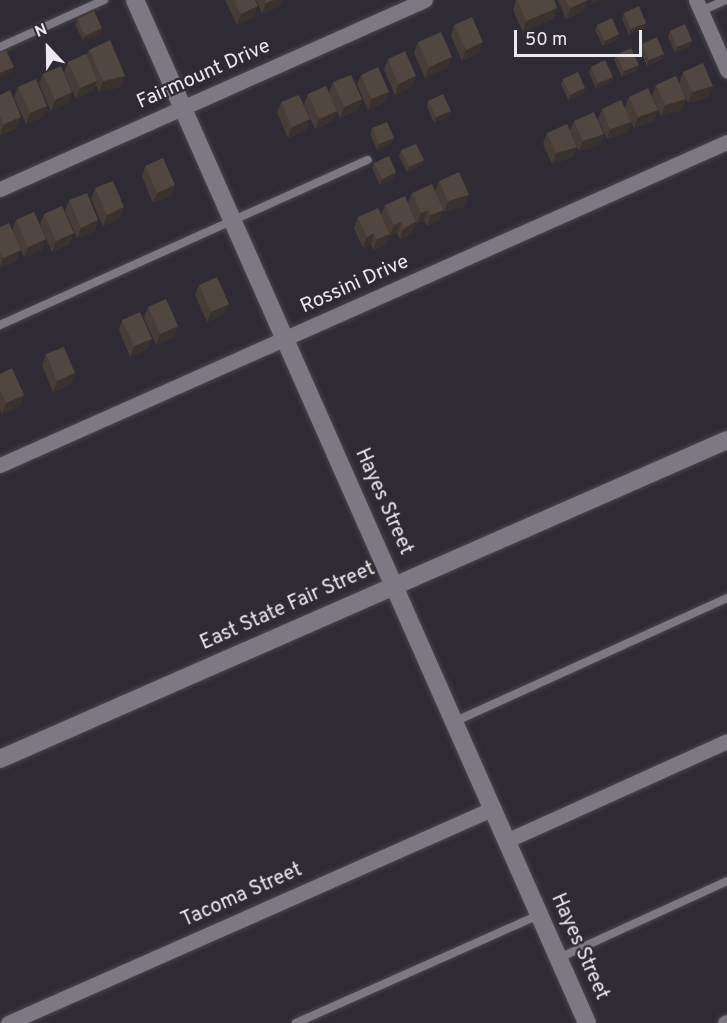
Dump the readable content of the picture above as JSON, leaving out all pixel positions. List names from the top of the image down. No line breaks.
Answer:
{"streets":{"street":["Fairmount Drive","Rossini Drive","Hayes Street","East State Fair Street","Tacoma Street"]},"crossings":[["Fairmount Drive","Hayes Street"],["Rossini Drive","Hayes Street"],["Hayes Street","East State Fair Street"],["Hayes Street","Tacoma Street"]],"scale_bar":"50 m","north":"top"}
